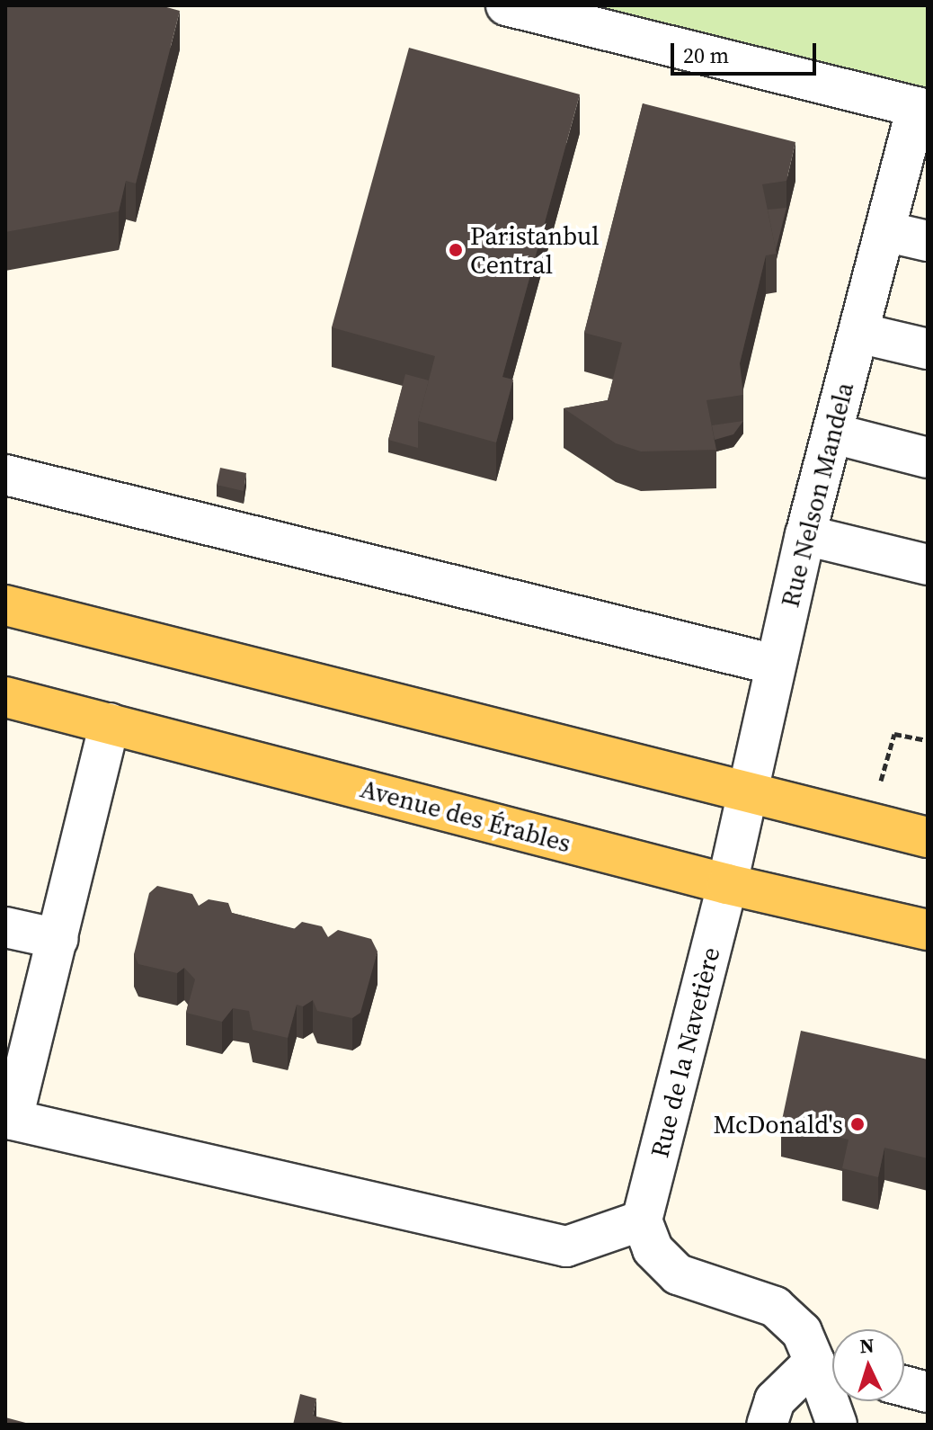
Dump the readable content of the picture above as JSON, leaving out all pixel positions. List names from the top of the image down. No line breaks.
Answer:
{"streets":{"main road":["Avenue des Érables"],"street":["Rue Nelson Mandela","Rue de la Navetière"]},"crossings":[["Rue Nelson Mandela","Avenue des Érables"],["Rue Nelson Mandela","Rue de la Navetière"],["Avenue des Érables","Rue de la Navetière"]],"places":["Paristanbul Central","McDonald's"],"scale_bar":"20 m","north":"top"}
